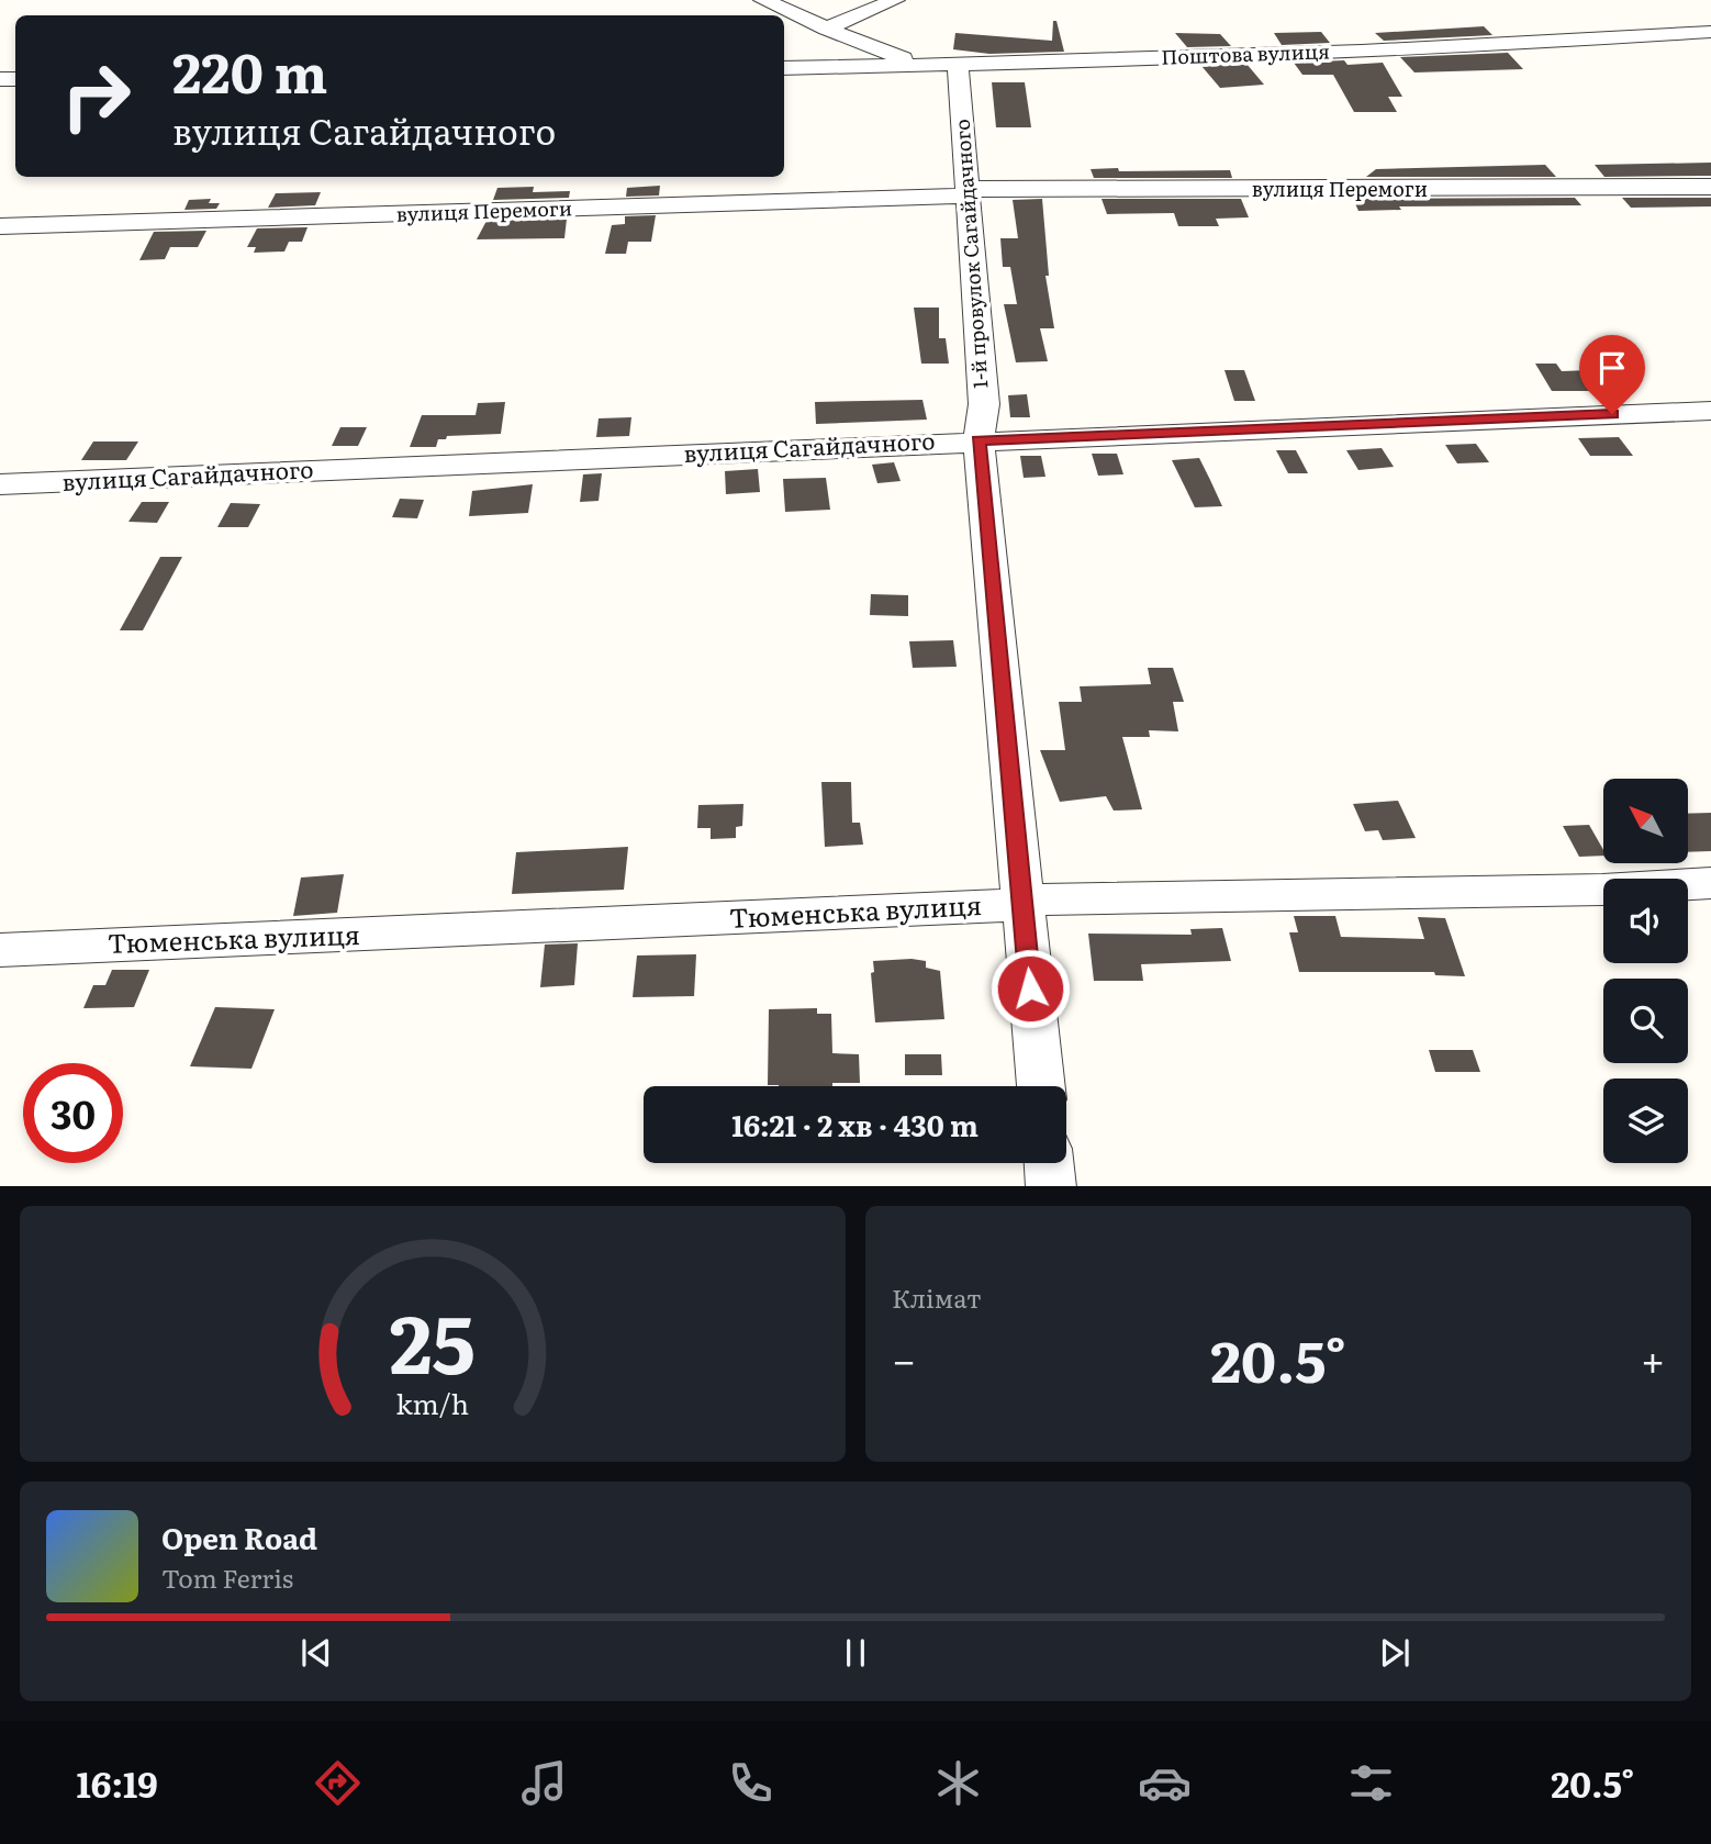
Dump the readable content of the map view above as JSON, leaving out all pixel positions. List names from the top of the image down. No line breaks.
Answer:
{"streets":{"street":["Поштова вулиця","вулиця Перемоги","1-й провулок Сагайдачного","вулиця Сагайдачного","Тюменська вулиця"]},"crossings":[["Поштова вулиця","1-й провулок Сагайдачного"],["вулиця Перемоги","1-й провулок Сагайдачного"],["1-й провулок Сагайдачного","вулиця Сагайдачного"],["1-й провулок Сагайдачного","Тюменська вулиця"]],"north":"top left","page":{"turn":["220 m","вулиця Сагайдачного"],"limit":"30","trip":"16:21 · 2 хв · 430 m","tile":"Клімат","heat":["−","20.5°","+"],"song":["Open Road","Tom Ferris"],"tabs":["16:19","20.5°"],"gauge":["25","km/h"]}}
